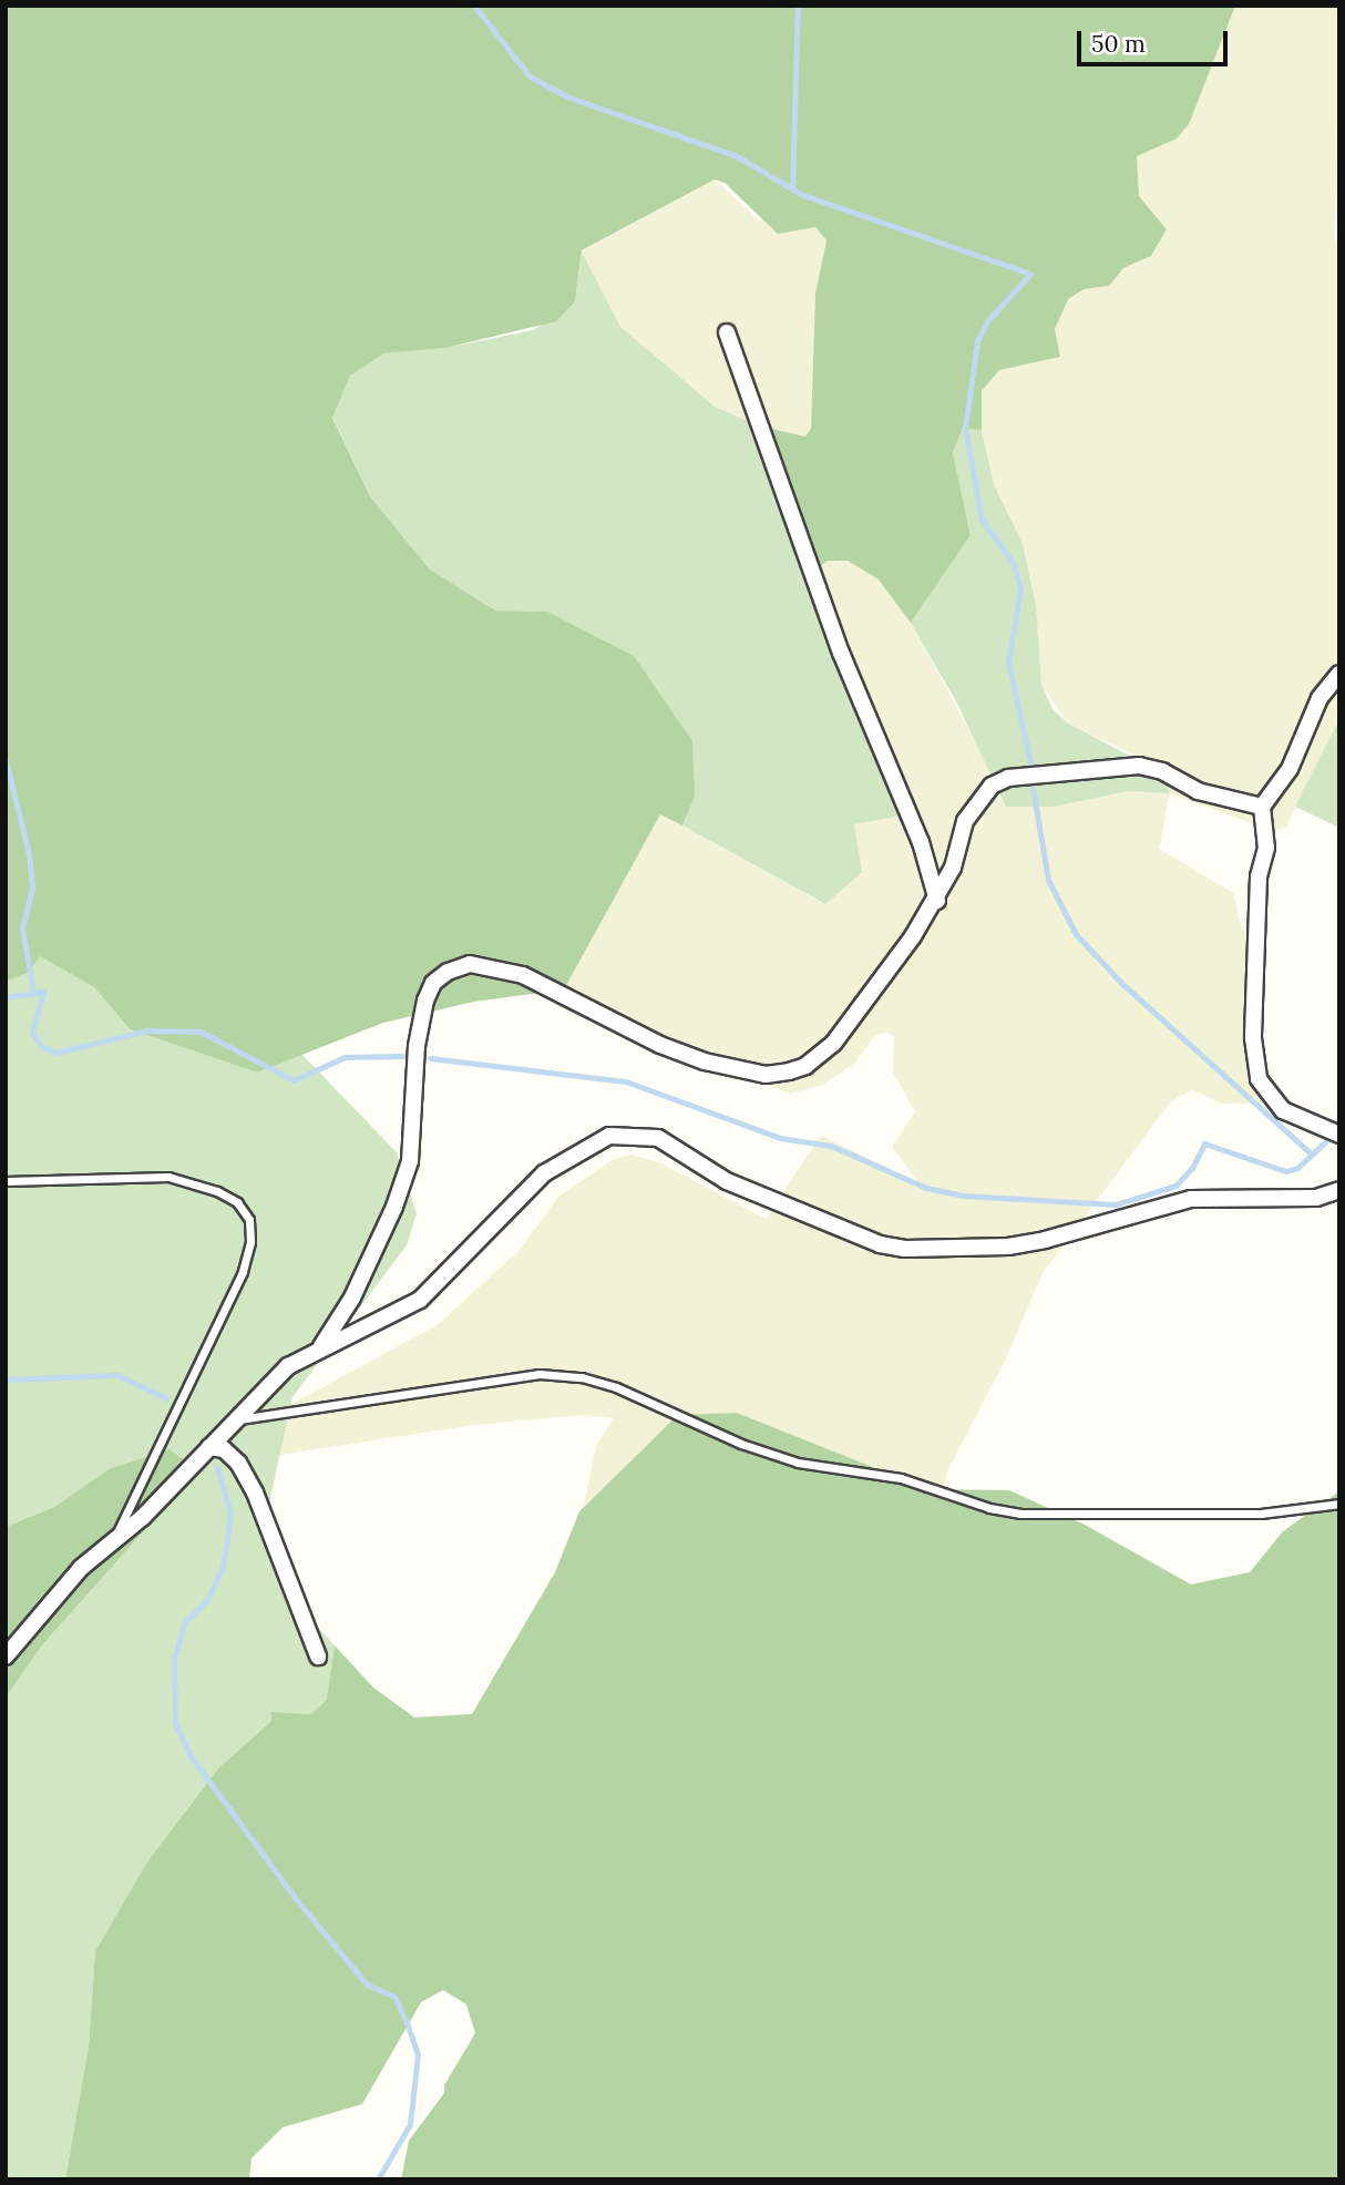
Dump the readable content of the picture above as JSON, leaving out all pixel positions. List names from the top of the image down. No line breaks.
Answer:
{"scale_bar":"50 m"}
